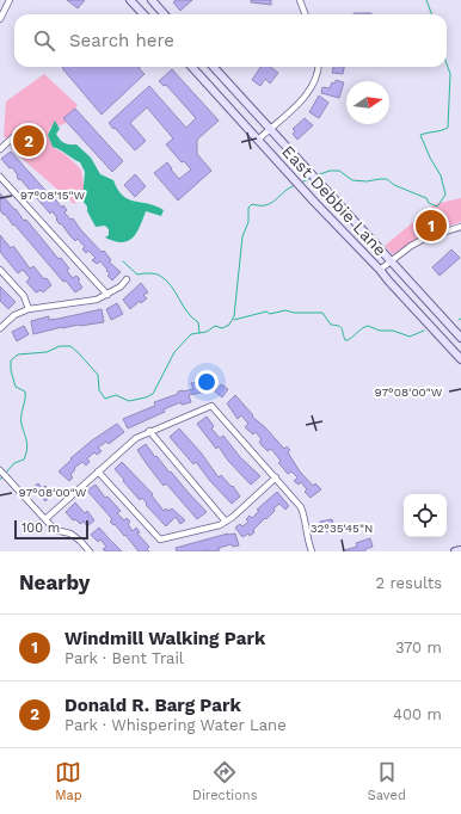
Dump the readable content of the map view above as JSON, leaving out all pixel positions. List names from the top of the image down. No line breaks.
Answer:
{"streets":{"main road":["East Debbie Lane"]},"scale_bar":"100 m","north":"right","page":{"search":"Search here","pins":["2","1"],"scale":"100 m","heading":["Nearby","2 results"],"list":[{"mark":"1","name":"Windmill Walking Park","note":"Park · Bent Trail","value":"370 m"},{"mark":"2","name":"Donald R. Barg Park","note":"Park · Whispering Water Lane","value":"400 m"}],"nav":["Map","Directions","Saved"]},"coordinates":["97°08'15\"W","97°08'00\"W","32°35'45\"N"]}
